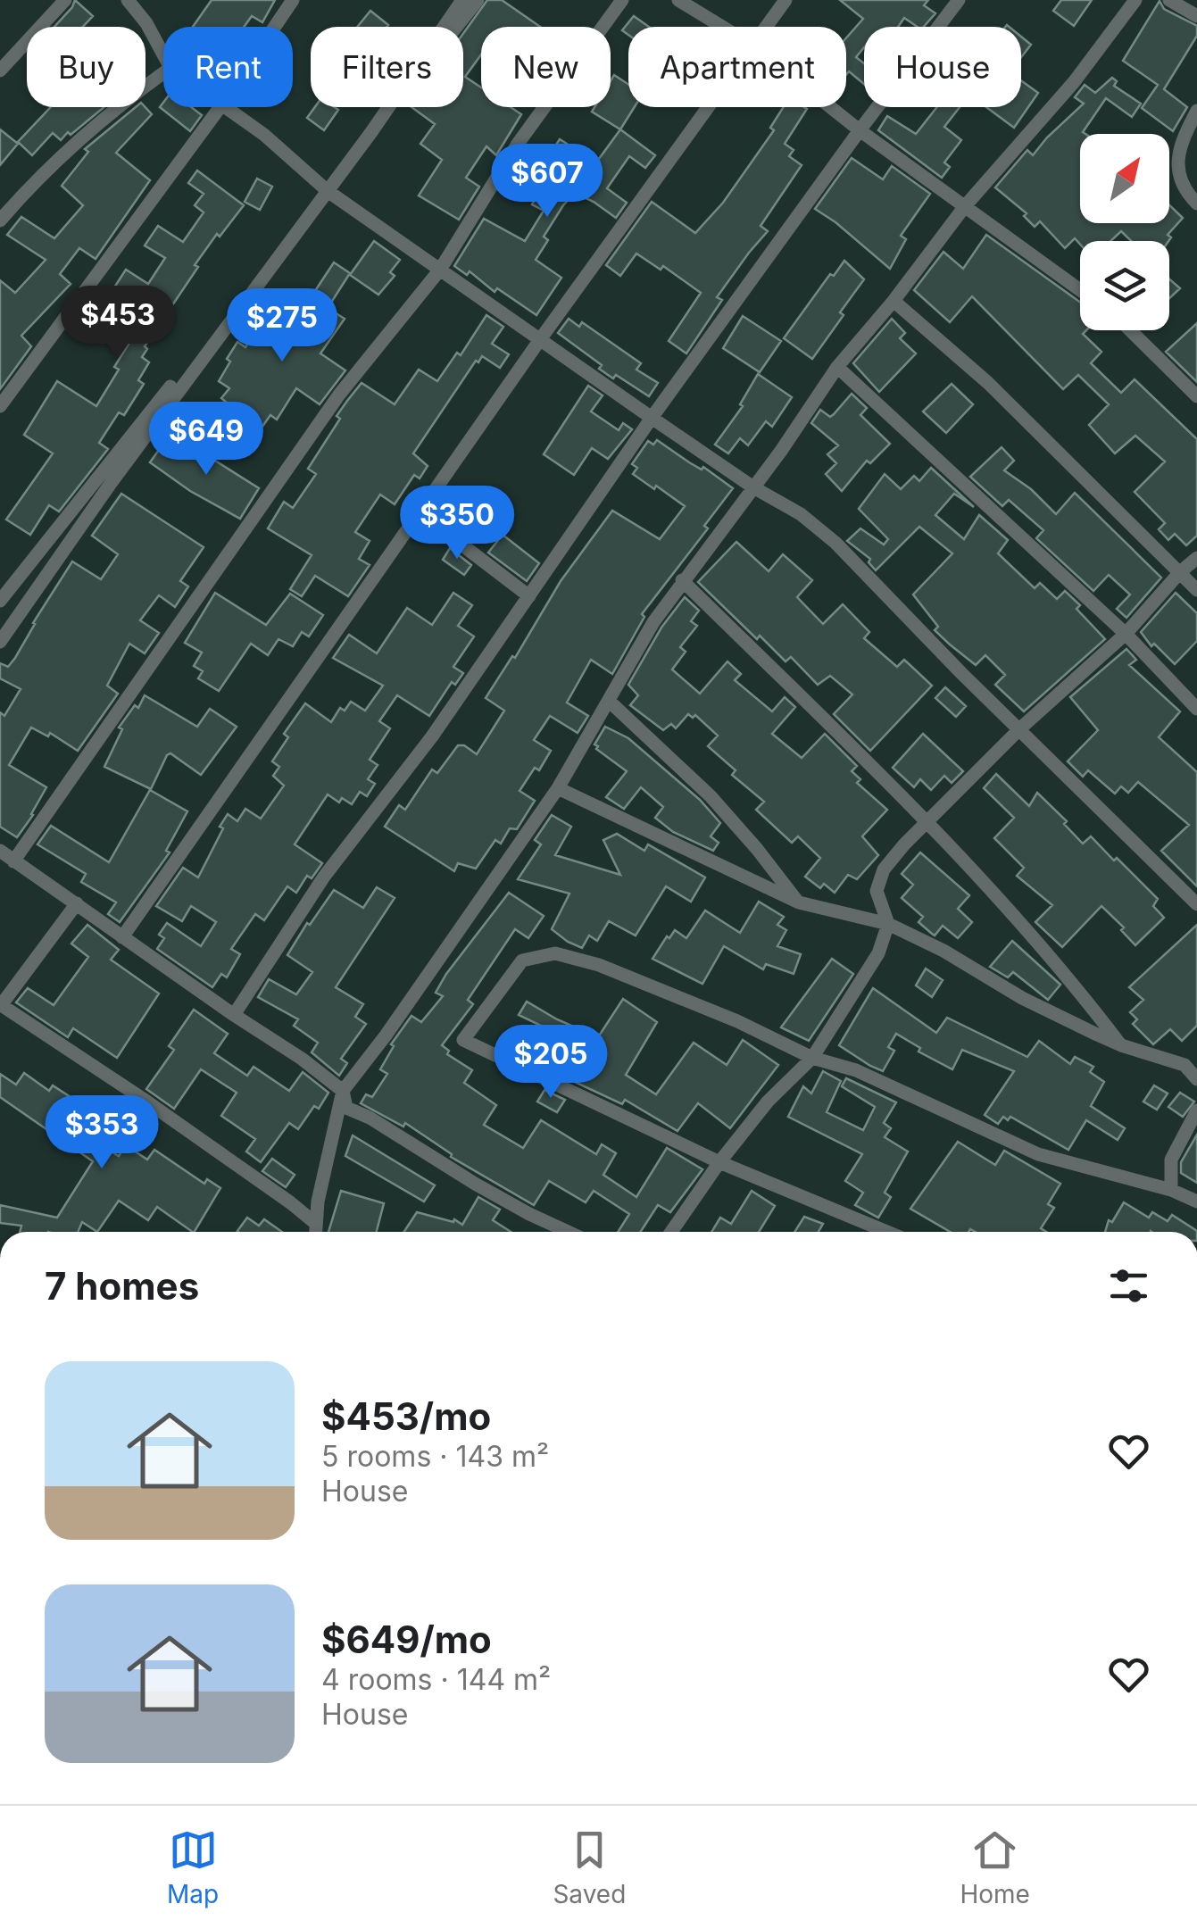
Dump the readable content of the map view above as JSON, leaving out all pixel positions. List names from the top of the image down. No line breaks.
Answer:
{"north":"top right","page":{"chip":["Buy","Rent","Filters","New","Apartment","House"],"price":["$607","$453","$275","$649","$350","$205","$353"],"heading":"7 homes","list":[{"name":"$453/mo","note":"5 rooms · 143 m² · House"},{"name":"$649/mo","note":"4 rooms · 144 m² · House"}],"tabs":["Map","Saved","Home"]}}
